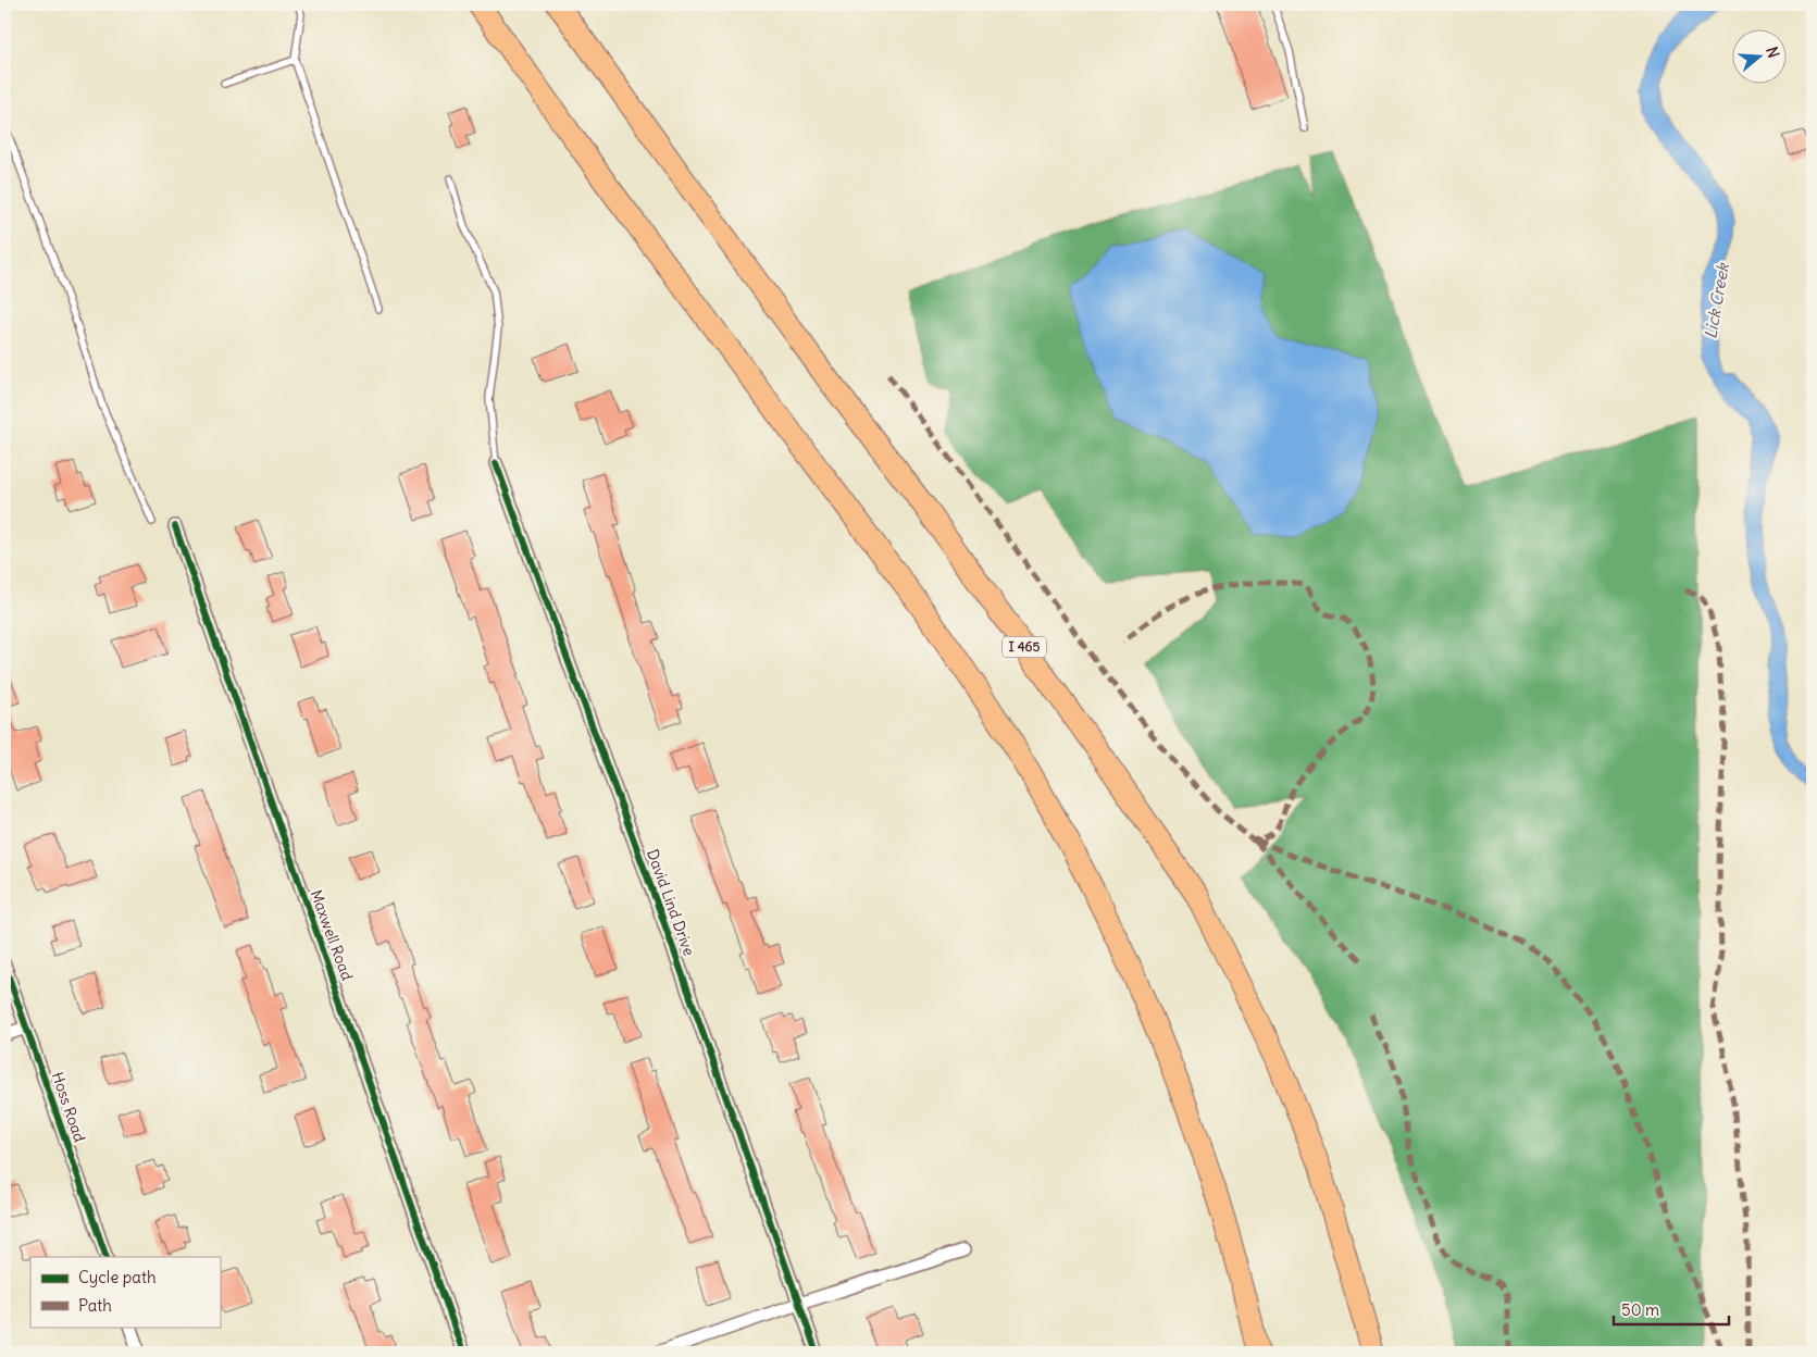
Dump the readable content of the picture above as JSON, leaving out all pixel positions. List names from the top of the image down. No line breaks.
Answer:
{"streets":{"highway":["I 465"],"street":["David Lind Drive","Maxwell Road","Hoss Road"]},"water":["Lick Creek"],"legend":["Cycle path","Path"],"scale_bar":"50 m","north":"right"}
